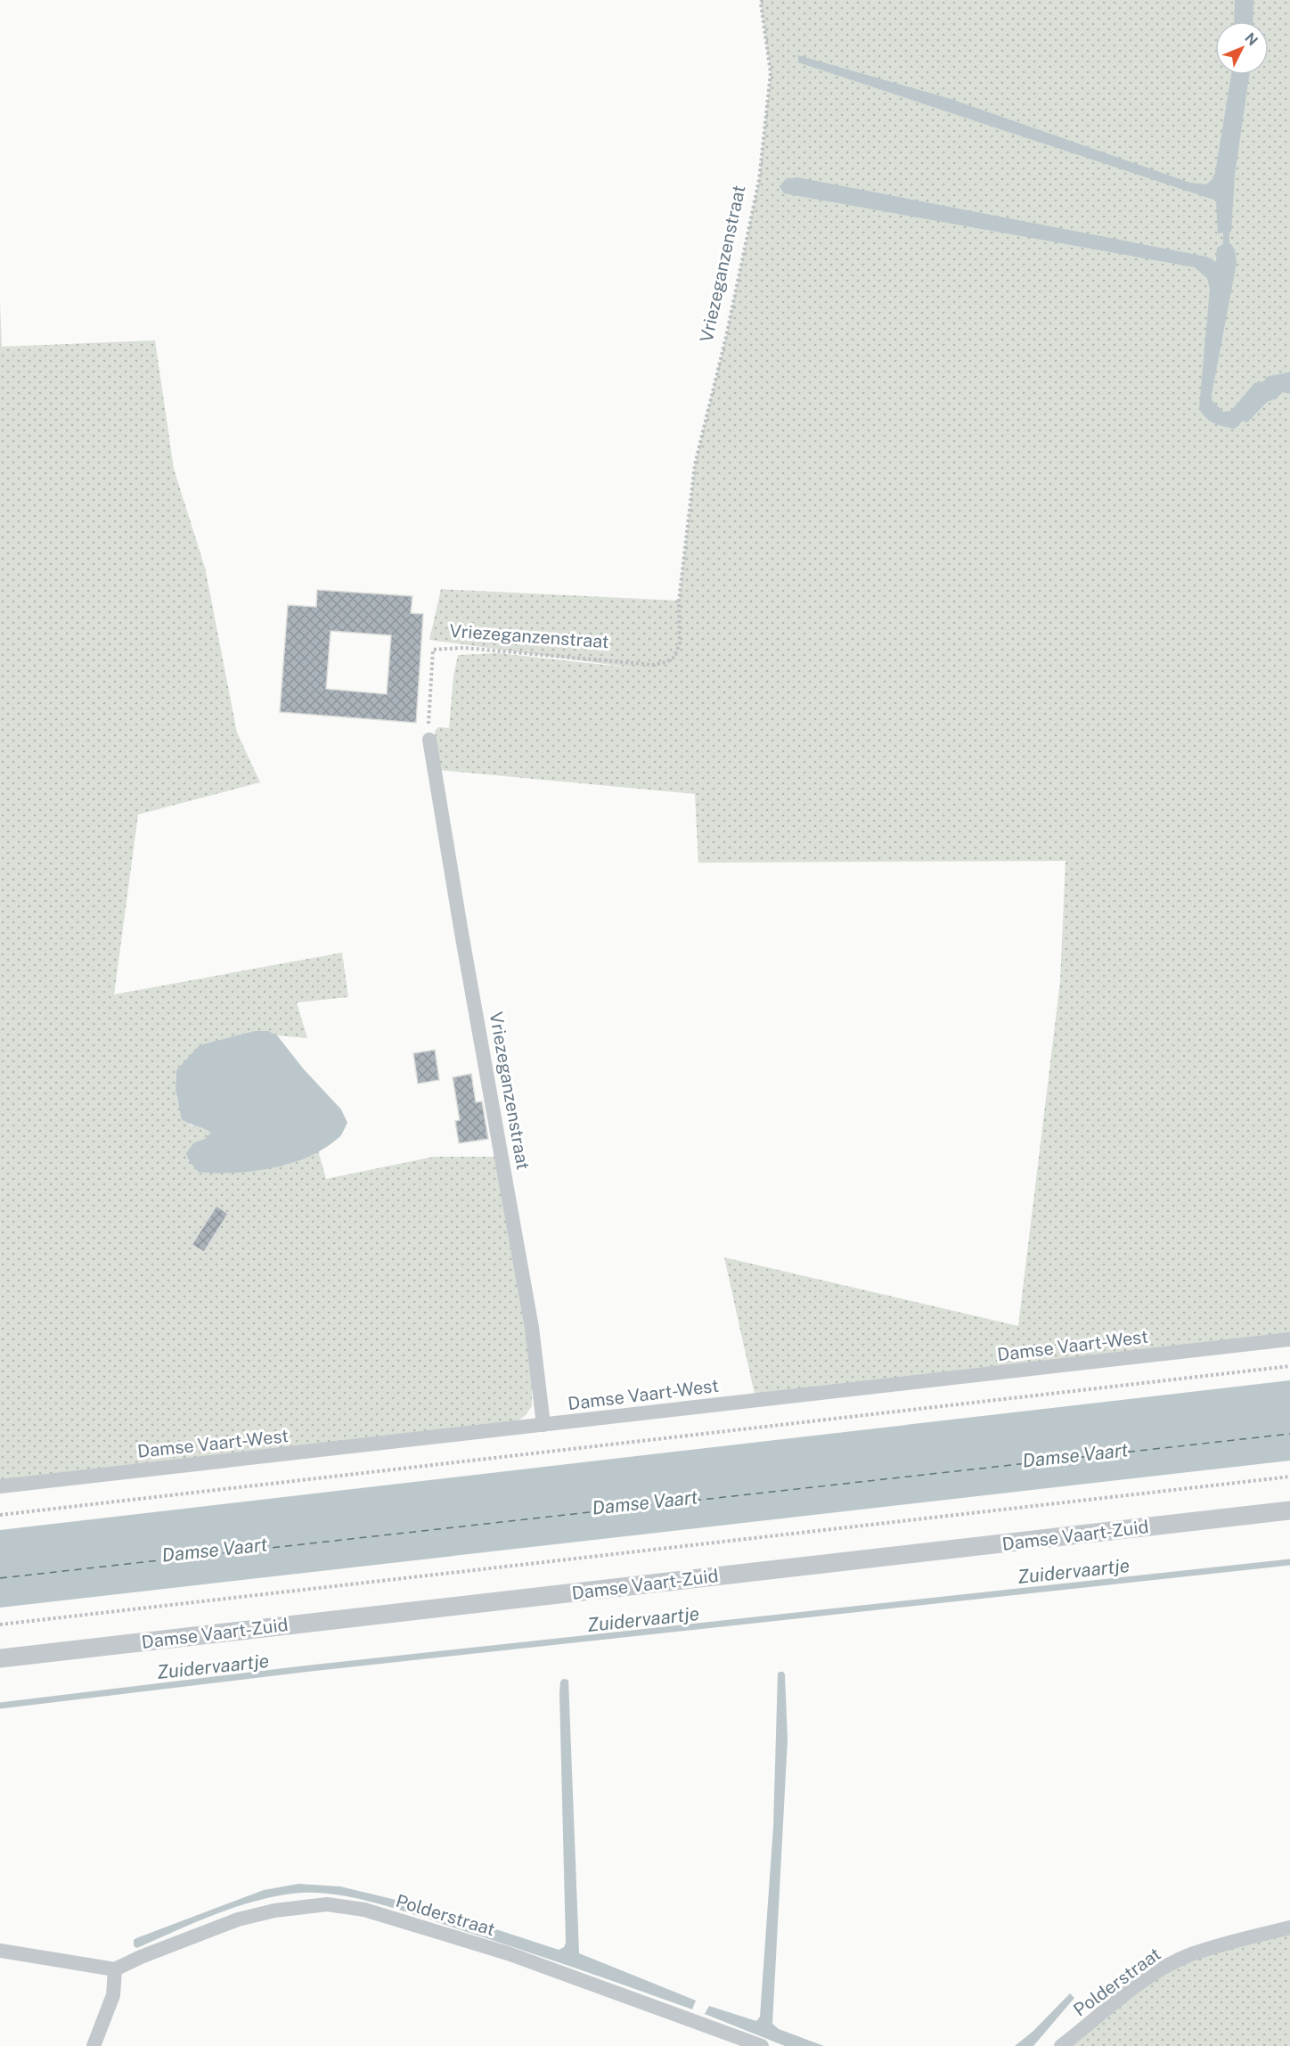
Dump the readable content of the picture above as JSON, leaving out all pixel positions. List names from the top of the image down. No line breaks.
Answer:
{"streets":{"street":["Vriezeganzenstraat","Damse Vaart-West","Damse Vaart-Zuid","Polderstraat"]},"crossings":[["Vriezeganzenstraat","Damse Vaart-West"]],"water":["Damse Vaart","Zuidervaartje"],"north":"top right"}
